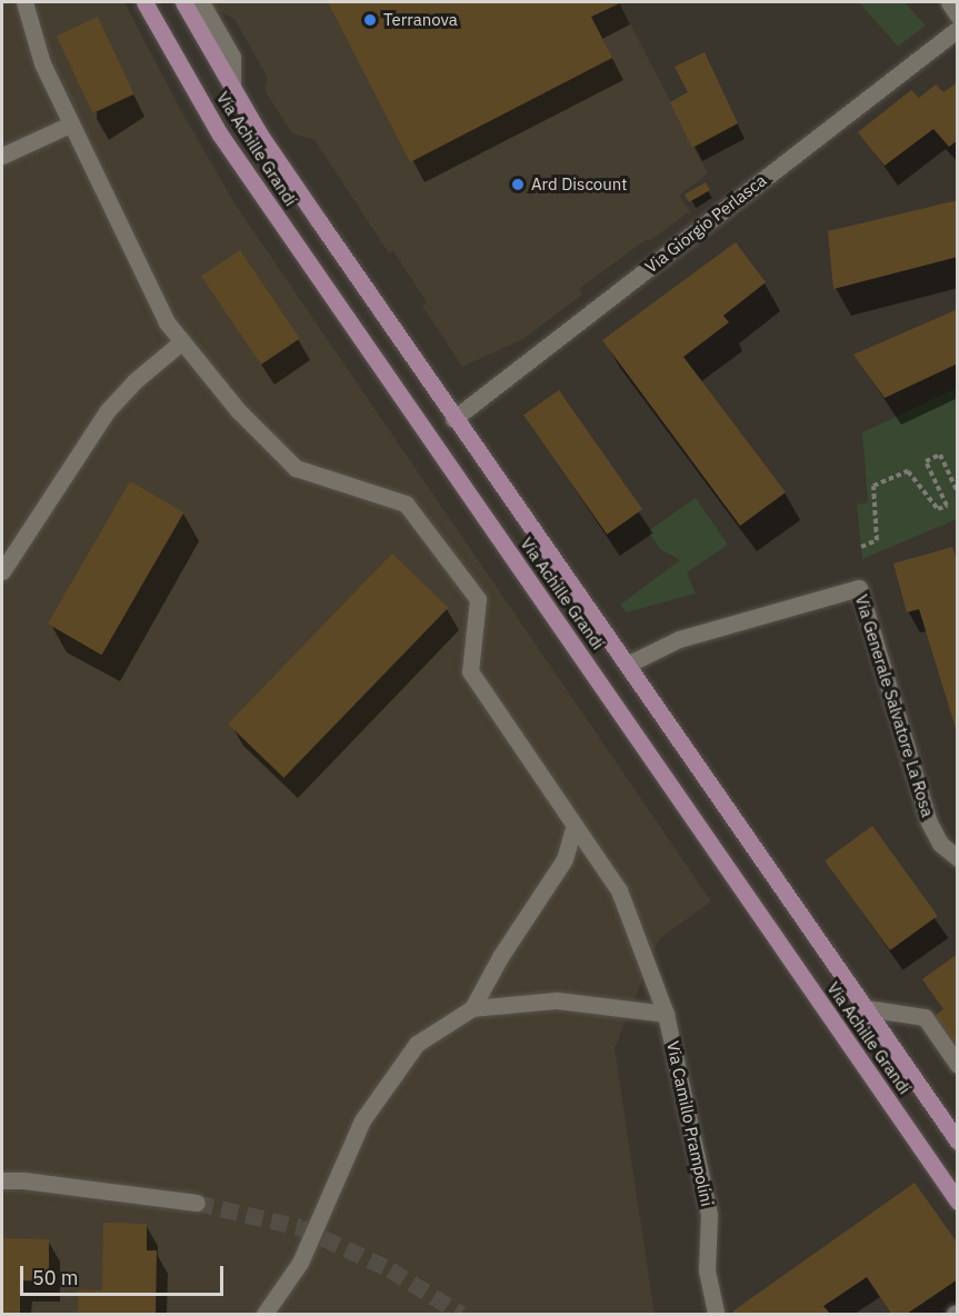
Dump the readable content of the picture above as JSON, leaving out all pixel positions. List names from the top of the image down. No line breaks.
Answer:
{"streets":{"main road":["Via Achille Grandi"],"street":["Via Giorgio Perlasca","Via Generale Salvatore La Rosa","Via Camillo Prampolini"]},"crossings":[["Via Achille Grandi","Via Giorgio Perlasca"],["Via Achille Grandi","Via Generale Salvatore La Rosa"]],"places":["Terranova","Ard Discount"],"scale_bar":"50 m"}
